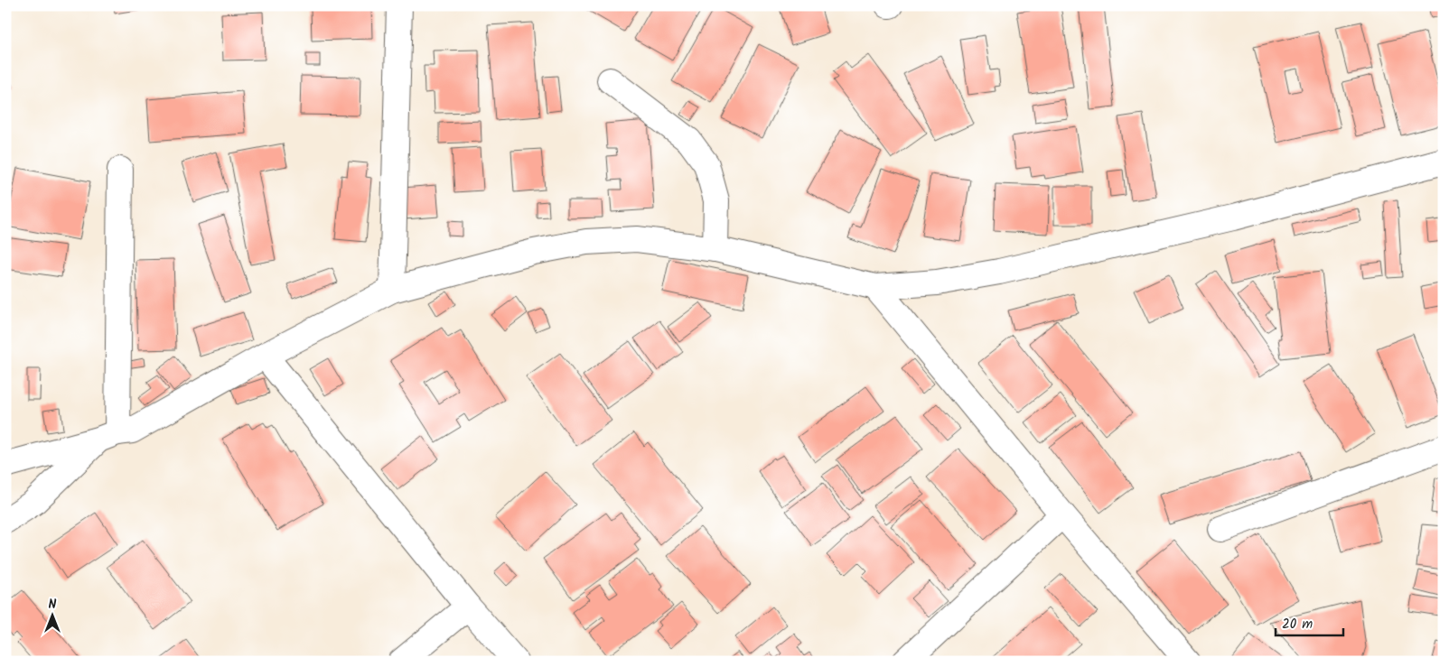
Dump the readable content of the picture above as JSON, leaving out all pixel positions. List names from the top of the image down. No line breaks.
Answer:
{"scale_bar":"20 m","north":"top"}
